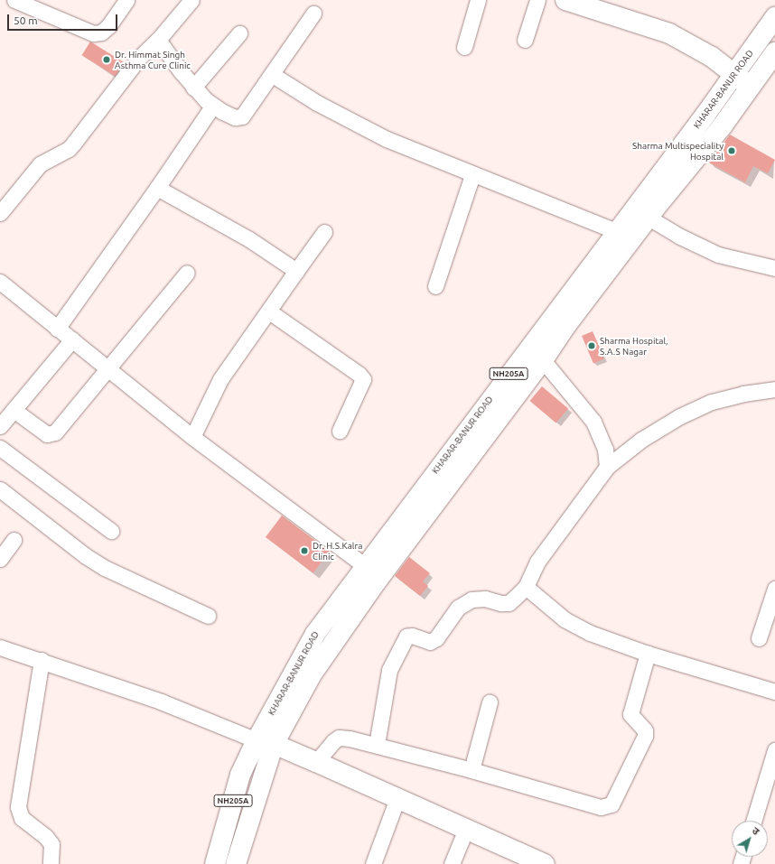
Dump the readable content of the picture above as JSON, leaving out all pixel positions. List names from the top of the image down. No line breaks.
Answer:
{"streets":{"main road":["KHARAR-BANUR ROAD","NH205A"]},"crossings":[["KHARAR-BANUR ROAD","NH205A"]],"places":["Dr. Himmat Singh Asthma Cure Clinic","Sharma Multispeciality Hospital","Sharma Hospital, S.A.S Nagar","Dr. H.S.Kalra Clinic"],"scale_bar":"50 m","north":"top right"}
